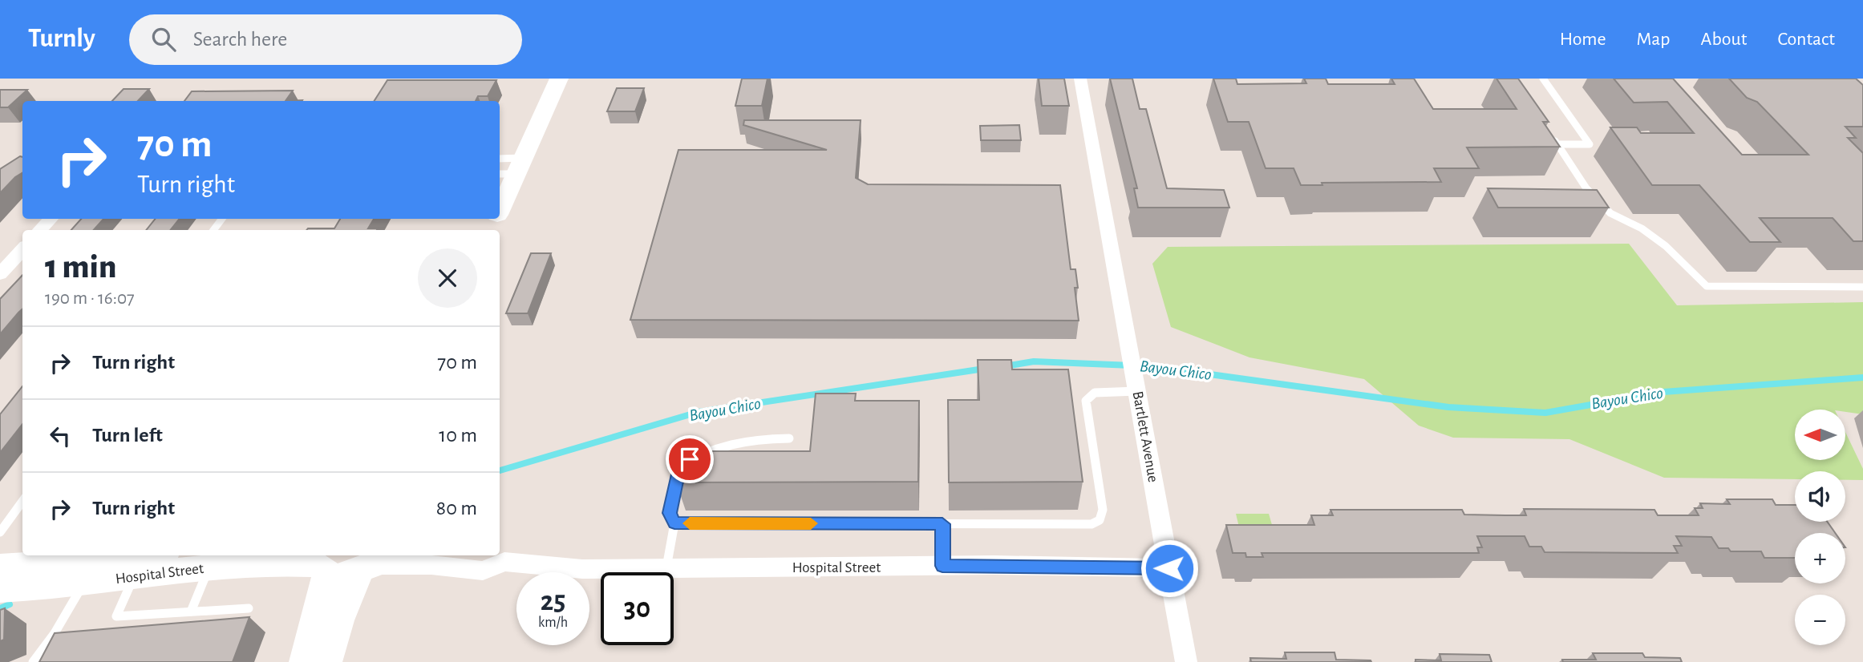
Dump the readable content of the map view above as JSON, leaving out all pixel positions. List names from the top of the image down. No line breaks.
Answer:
{"streets":{"main road":["Hospital Street"],"street":["Bartlett Avenue"]},"crossings":[["Bartlett Avenue","Hospital Street"]],"water":["Bayou Chico"],"north":"left","page":{"header":"Turnly","search":"Search here","nav":["Home","Map","About","Contact"],"turn":["70 m","Turn right"],"heading":["1 min","190 m · 16:07"],"list":[{"name":"Turn right","value":"70 m"},{"name":"Turn left","value":"10 m"},{"name":"Turn right","value":"80 m"}],"map_buttons":["+","−"],"speed":"25 km/h","limit":"30"}}
